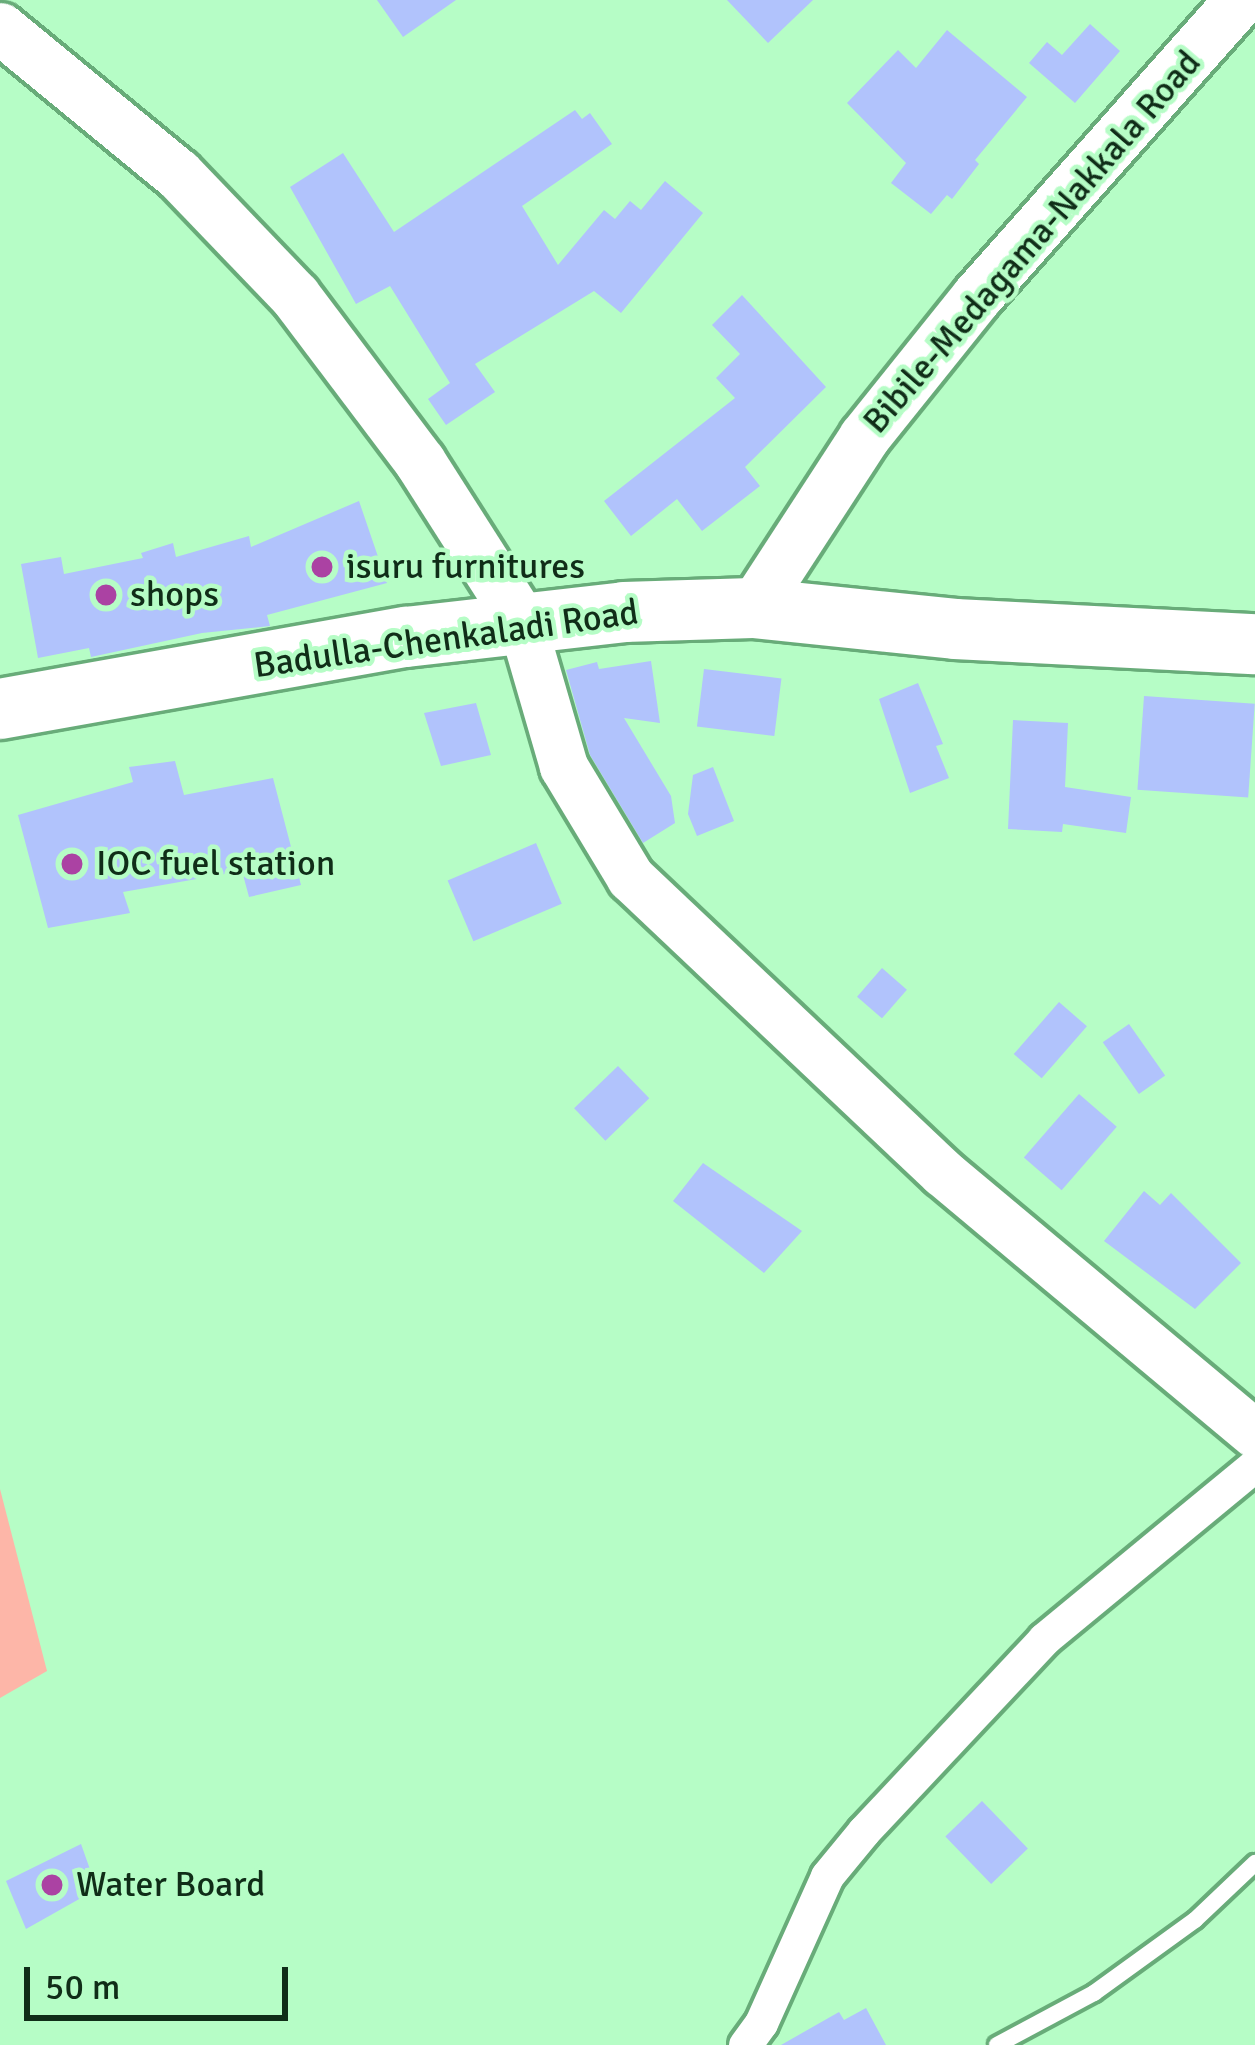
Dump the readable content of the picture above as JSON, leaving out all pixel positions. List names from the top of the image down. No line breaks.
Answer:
{"streets":{"highway":["Badulla-Chenkaladi Road"],"main road":["Bibile-Medagama-Nakkala Road"]},"crossings":[["Bibile-Medagama-Nakkala Road","Badulla-Chenkaladi Road"]],"places":["isuru furnitures","shops","IOC fuel station","Water Board"],"scale_bar":"50 m"}
